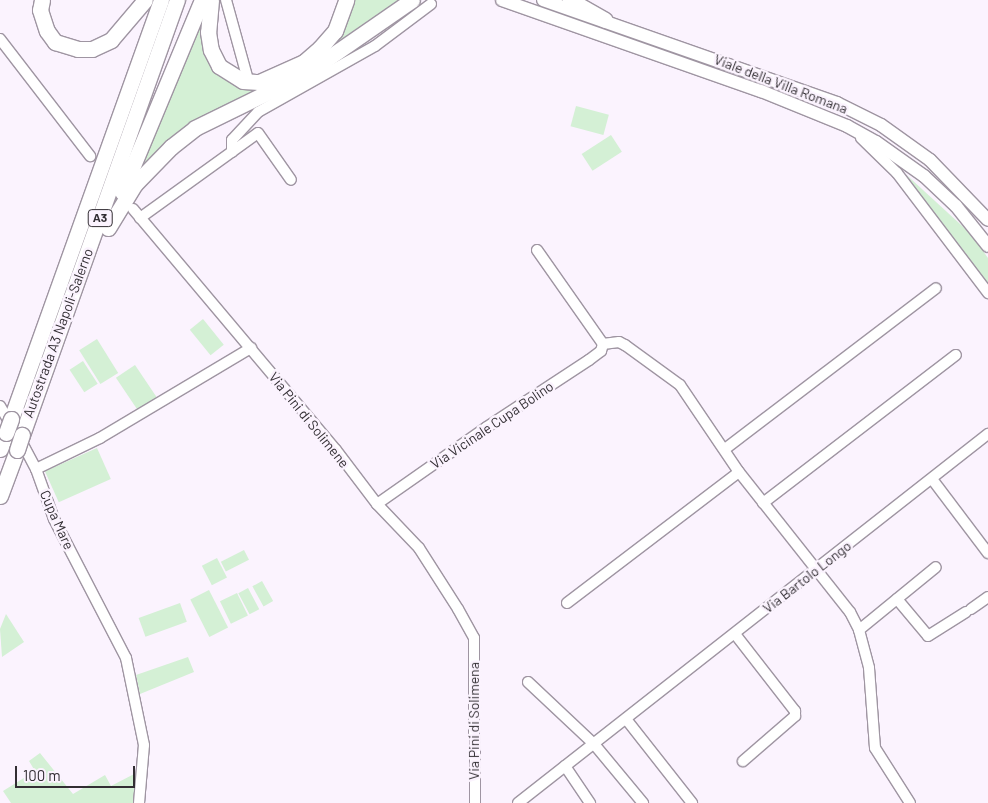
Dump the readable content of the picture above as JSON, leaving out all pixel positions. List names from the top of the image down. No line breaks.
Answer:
{"streets":{"highway":["A3","Autostrada A3 Napoli-Salerno"],"main road":["Viale della Villa Romana"],"street":["Via Pini di Solimene","Via Vicinale Cupa Bolino","Cupa Mare","Via Bartolo Longo","Via Pini di Solimena"]},"crossings":[["Via Pini di Solimene","Via Vicinale Cupa Bolino"],["Via Pini di Solimene","Via Pini di Solimena"]],"scale_bar":"100 m"}
